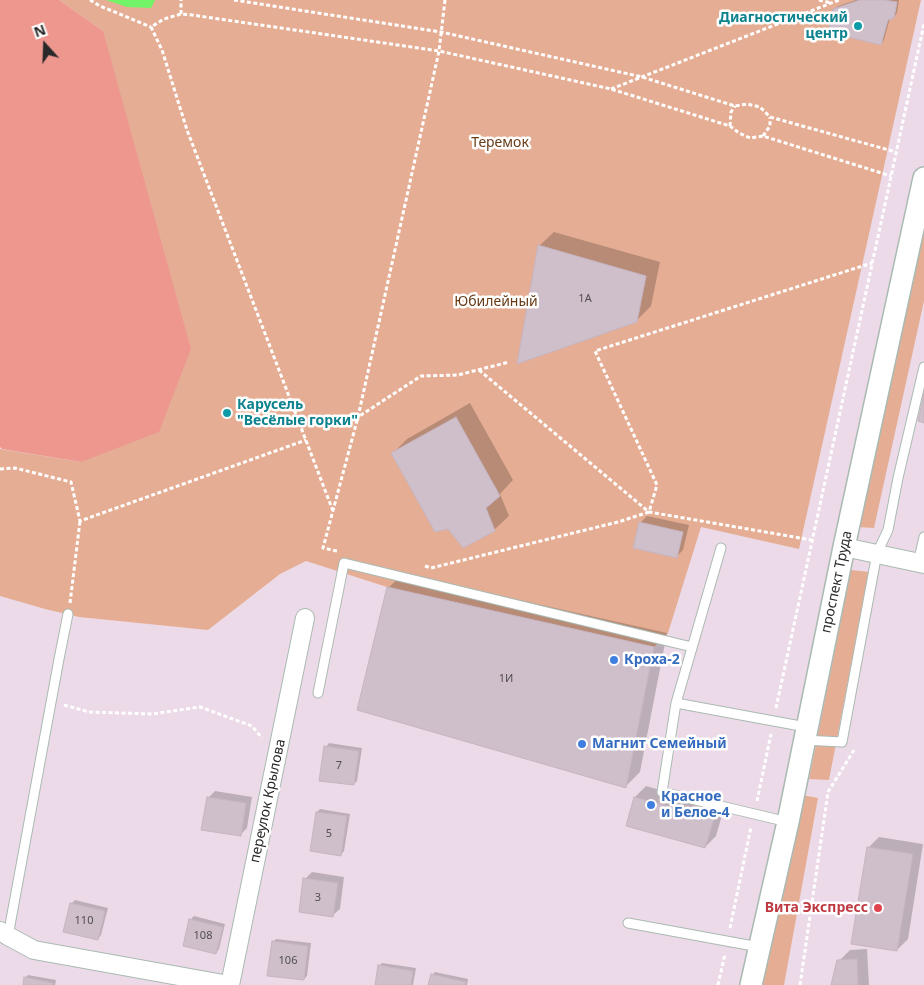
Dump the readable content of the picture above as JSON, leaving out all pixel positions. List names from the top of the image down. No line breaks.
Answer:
{"streets":{"street":["проспект Труда","переулок Крылова"]},"parks":["Теремок","Юбилейный"],"places":["Диагностический центр","Карусель \"Весёлые горки\"","Кроха-2","Магнит Семейный","Красное и Белое-4","Вита Экспресс"],"house_numbers":["1А","1И","7","5","3","110","108","106"],"north":"top"}
